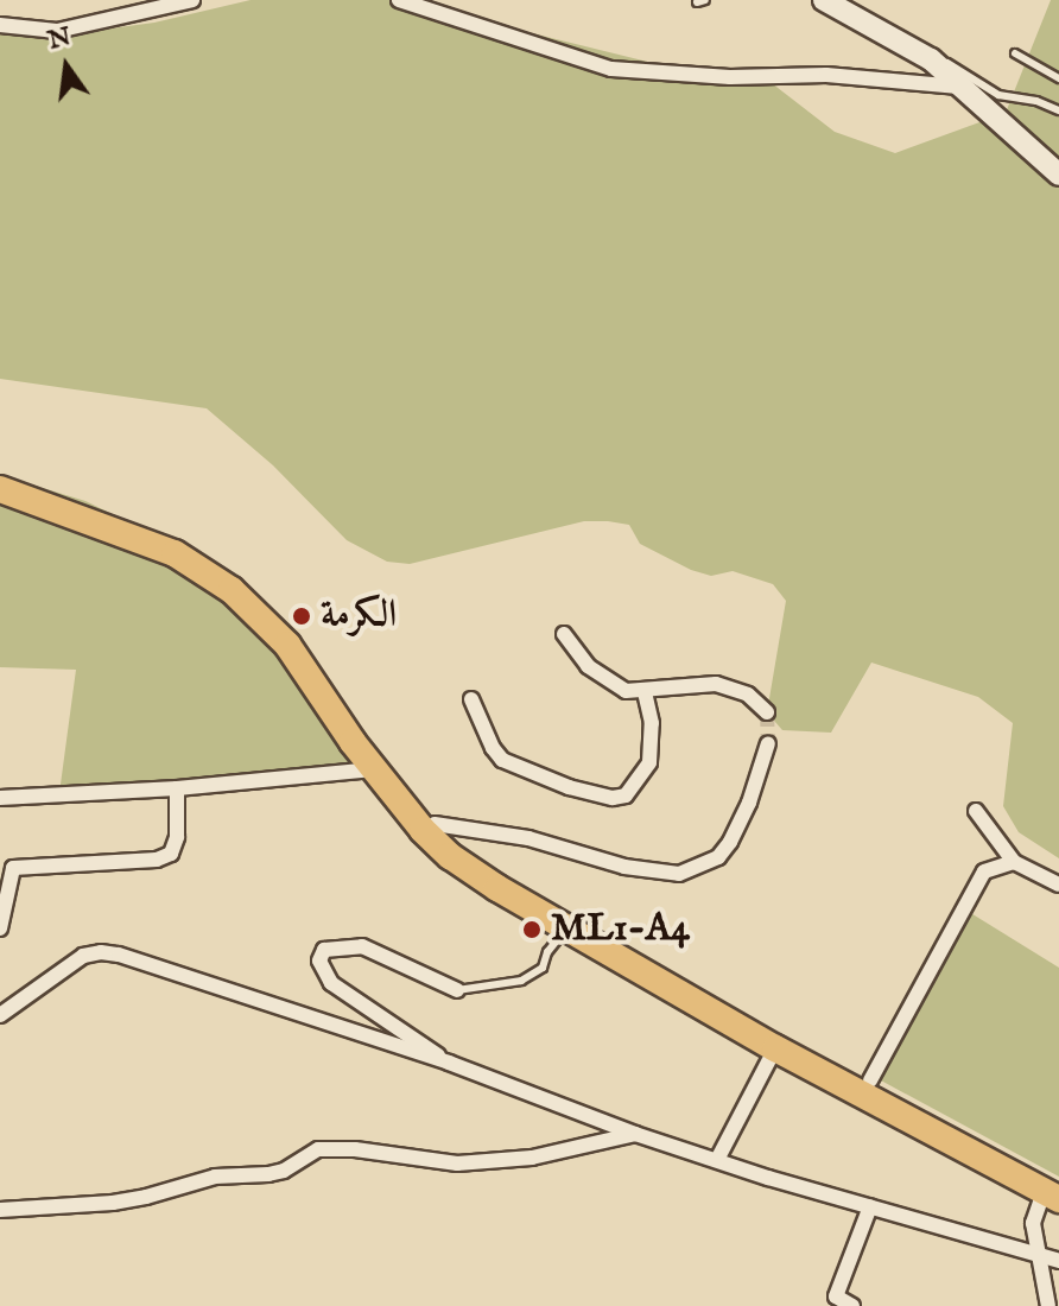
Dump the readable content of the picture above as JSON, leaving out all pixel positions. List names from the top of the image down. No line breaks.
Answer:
{"places":["الكرمة","ML1-A4"],"north":"top"}
